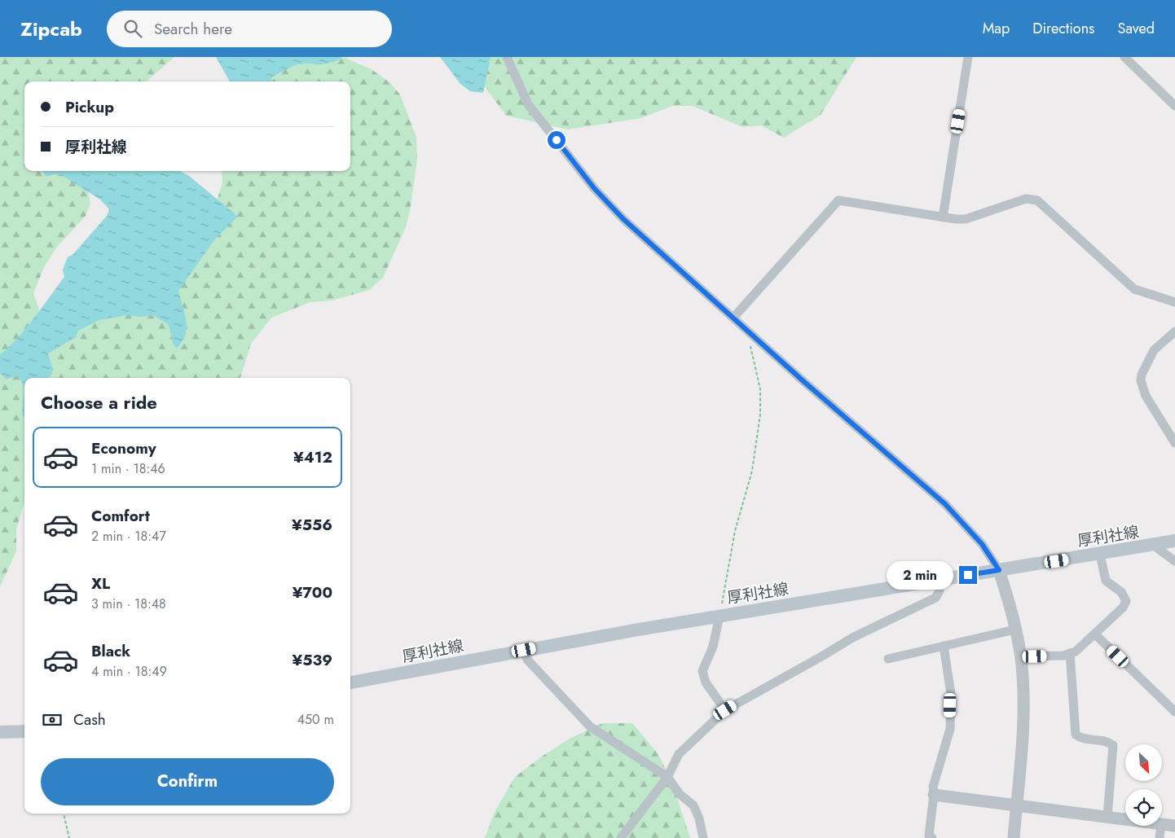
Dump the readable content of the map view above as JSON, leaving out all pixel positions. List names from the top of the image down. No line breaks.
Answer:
{"streets":{"main road":["厚利社線"]},"north":"bottom right","page":{"header":"Zipcab","search":"Search here","nav":["Map","Directions","Saved"],"banner":["Pickup","厚利社線"],"heading":"Choose a ride","list":[{"name":"Economy","note":"1 min · 18:46","value":"¥412"},{"name":"Comfort","note":"2 min · 18:47","value":"¥556"},{"name":"XL","note":"3 min · 18:48","value":"¥700"},{"name":"Black","note":"4 min · 18:49","value":"¥539"}],"bubble":"2 min","pay":["Cash","450 m"],"buttons":"Confirm"}}
